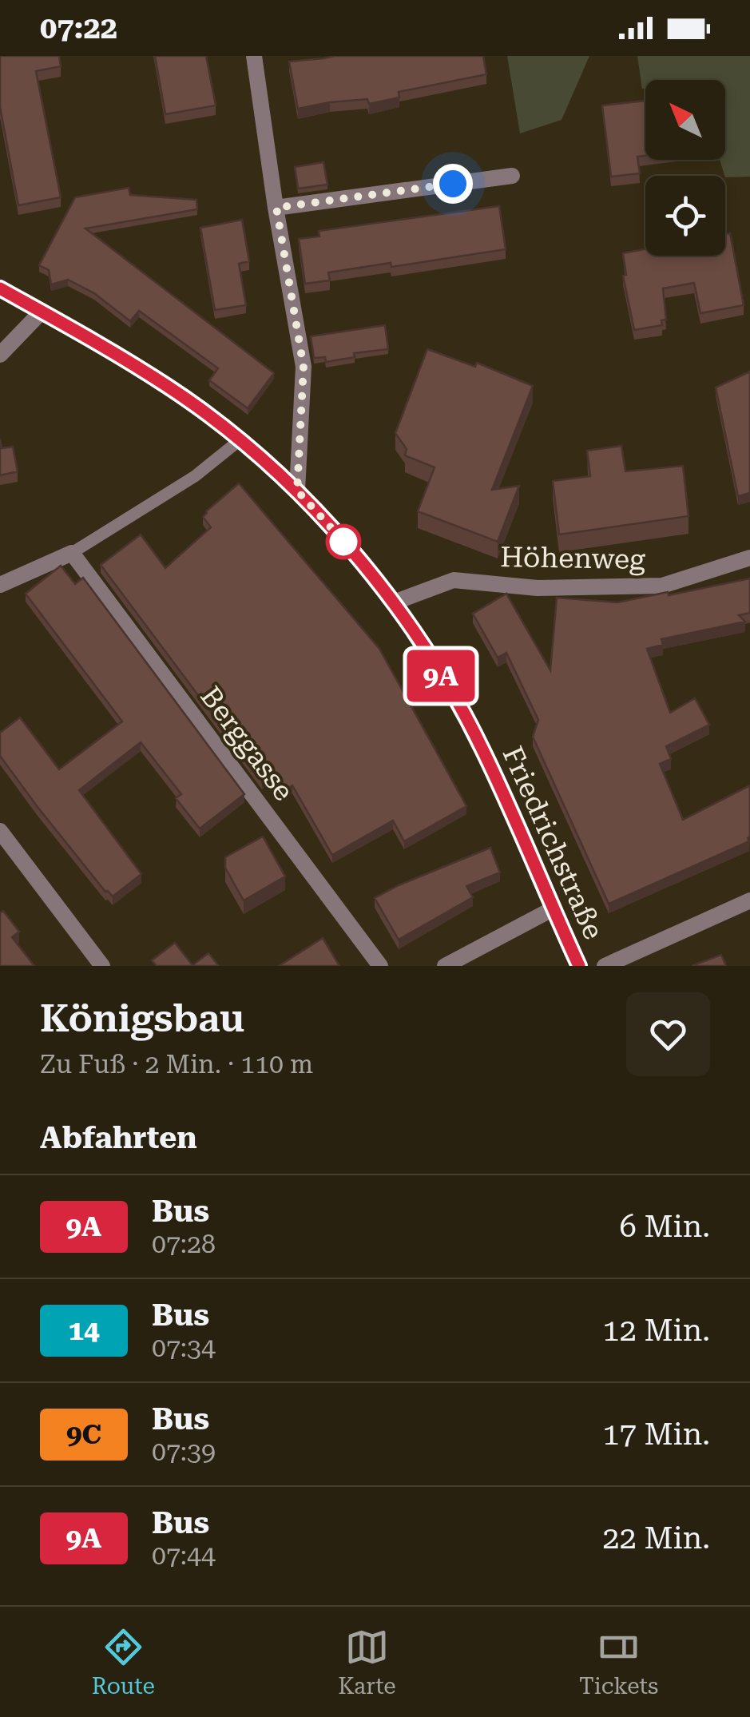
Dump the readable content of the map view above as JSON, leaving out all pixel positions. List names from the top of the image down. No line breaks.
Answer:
{"streets":{"street":["Höhenweg","Berggasse","Friedrichstraße"]},"crossings":[["Höhenweg","Friedrichstraße"]],"lines":["bus line 9A"],"north":"top left","page":{"status":"07:22","on_map":"9A","heading":[["Königsbau","Zu Fuß · 2 Min. · 110 m"],"Abfahrten"],"list":[{"mark":"9A","name":"Bus","note":"07:28","value":"6 Min."},{"mark":"14","name":"Bus","note":"07:34","value":"12 Min."},{"mark":"9C","name":"Bus","note":"07:39","value":"17 Min."},{"mark":"9A","name":"Bus","note":"07:44","value":"22 Min."}],"tabs":["Route","Karte","Tickets"]}}
